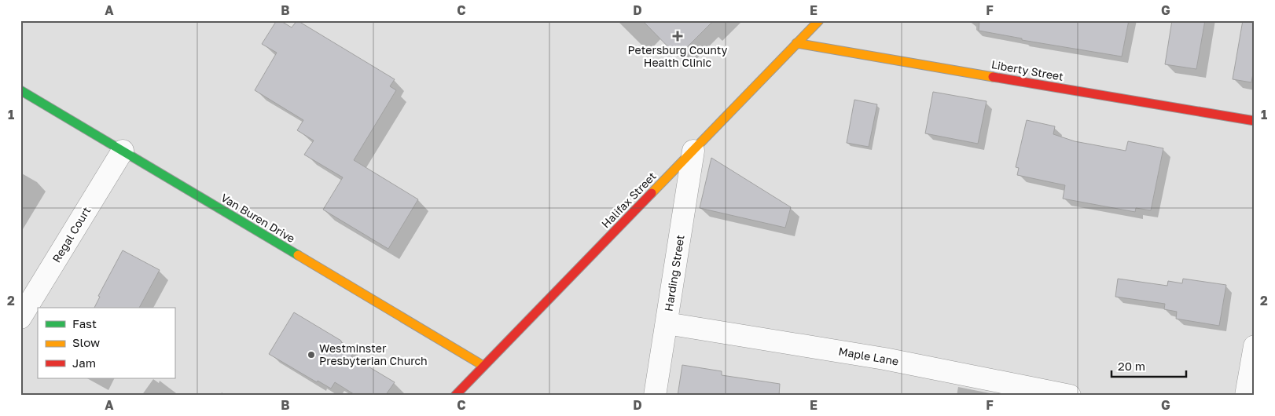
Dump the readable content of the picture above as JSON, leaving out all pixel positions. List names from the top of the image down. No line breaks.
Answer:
{"streets":{"street":["Liberty Street","Halifax Street","Van Buren Drive","Regal Court","Harding Street","Maple Lane"]},"crossings":[["Liberty Street","Halifax Street"],["Halifax Street","Van Buren Drive"],["Halifax Street","Harding Street"],["Van Buren Drive","Regal Court"],["Harding Street","Maple Lane"]],"places":{"health":["Petersburg County Health Clinic"],"other":["Westminster Presbyterian Church"]},"legend":["Fast","Slow","Jam"],"scale_bar":"20 m","grid":{"columns":["A","B","C","D","E","F","G"],"rows":["1","2"]}}
